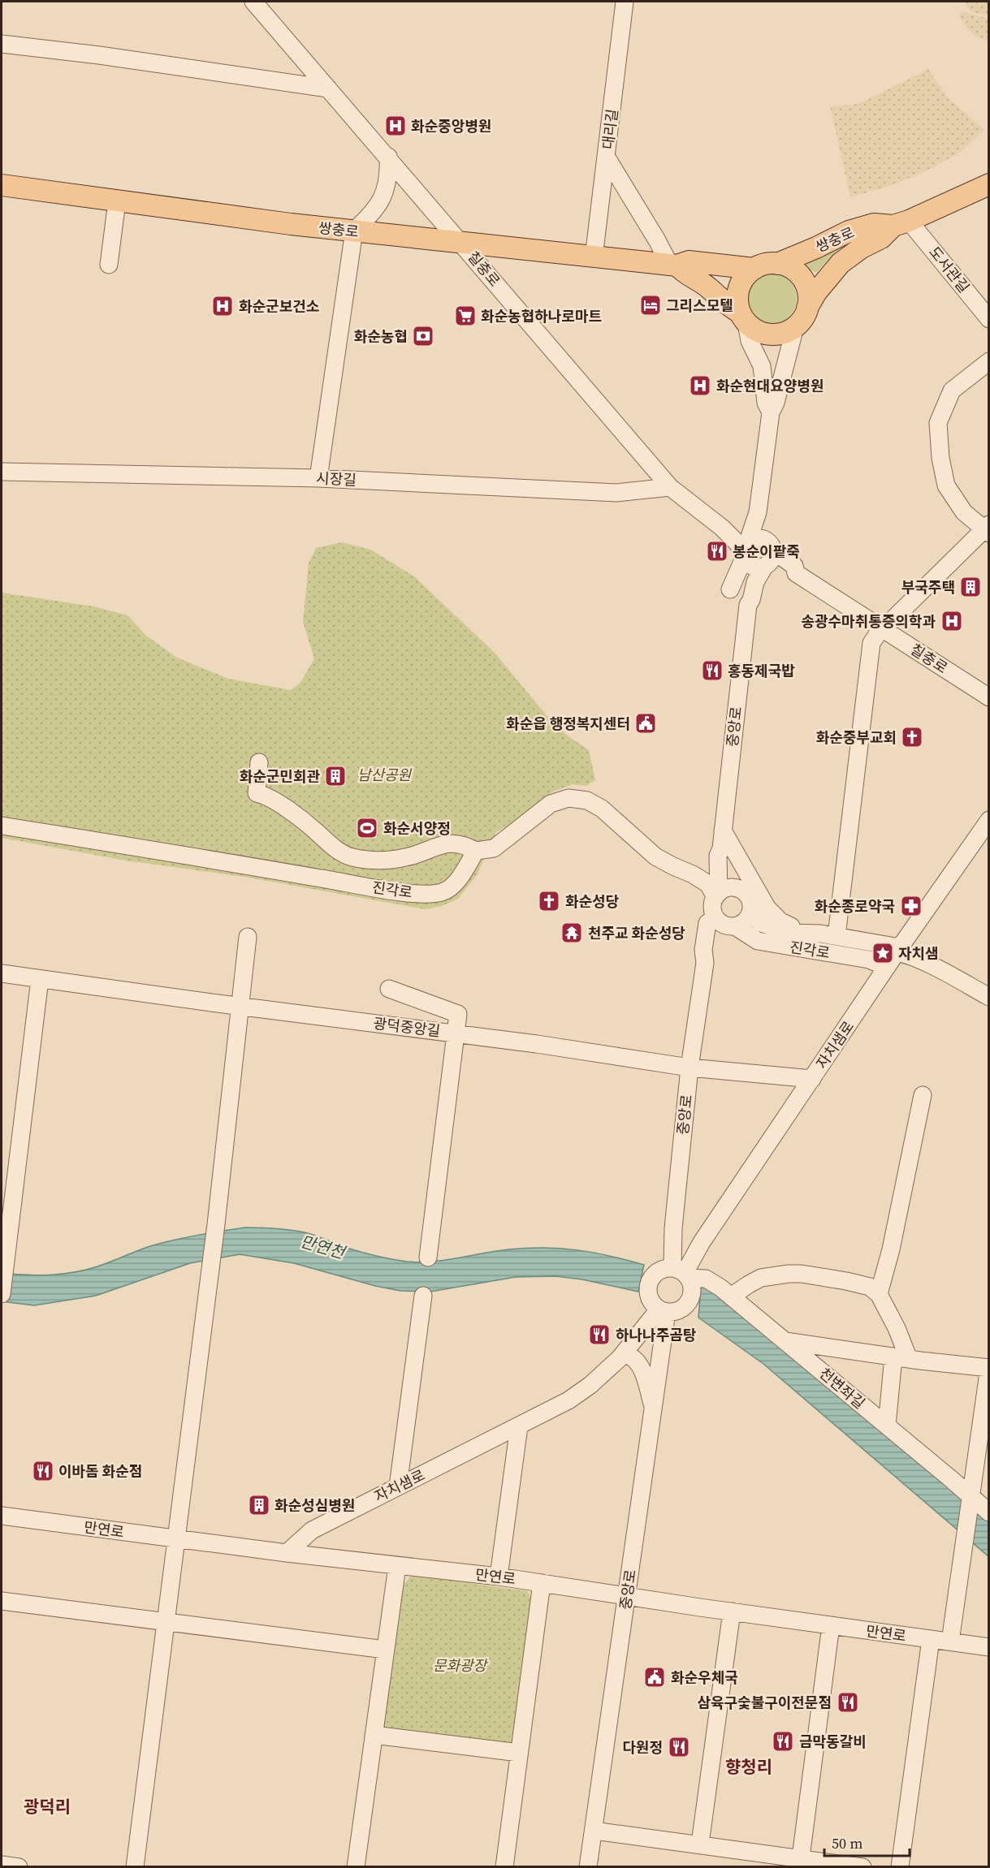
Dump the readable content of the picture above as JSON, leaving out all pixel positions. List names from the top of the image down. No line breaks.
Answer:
{"streets":{"main road":["쌍충로"],"street":["대리길","칠충로","도서관길","시장길","중앙로","진각로","광덕중앙길","자치샘로","천변좌길","만연로"]},"crossings":[["대리길","쌍충로"],["쌍충로","칠충로"],["쌍충로","도서관길"],["칠충로","시장길"],["중앙로","진각로"],["중앙로","광덕중앙길"],["중앙로","자치샘로"],["중앙로","천변좌길"],["중앙로","만연로"],["진각로","자치샘로"],["광덕중앙길","자치샘로"],["자치샘로","천변좌길"],["자치샘로","만연로"]],"districts":["향청리","광덕리"],"water":["만연천"],"parks":["남산공원","문화광장"],"places":{"hospital":["화순중앙병원","화순군보건소","화순현대요양병원","송광수마취통증의학과"],"hotel":["그리스모텔"],"supermarket":["화순농협하나로마트"],"bank":["화순농협"],"restaurant":["봉순이팥죽","홍동제국밥","하나나주곰탕","이바돔 화순점","삼육구숯불구이전문점","금막동갈비","다원정"],"building":["부국주택","화순군민회관","화순성심병원"],"public building":["화순읍 행정복지센터","화순우체국"],"church":["화순중부교회","화순성당"],"sports":["화순서양정"],"pharmacy":["화순종로약국"],"temple":["천주교 화순성당"],"place":["자치샘"]},"scale_bar":"50 m"}
